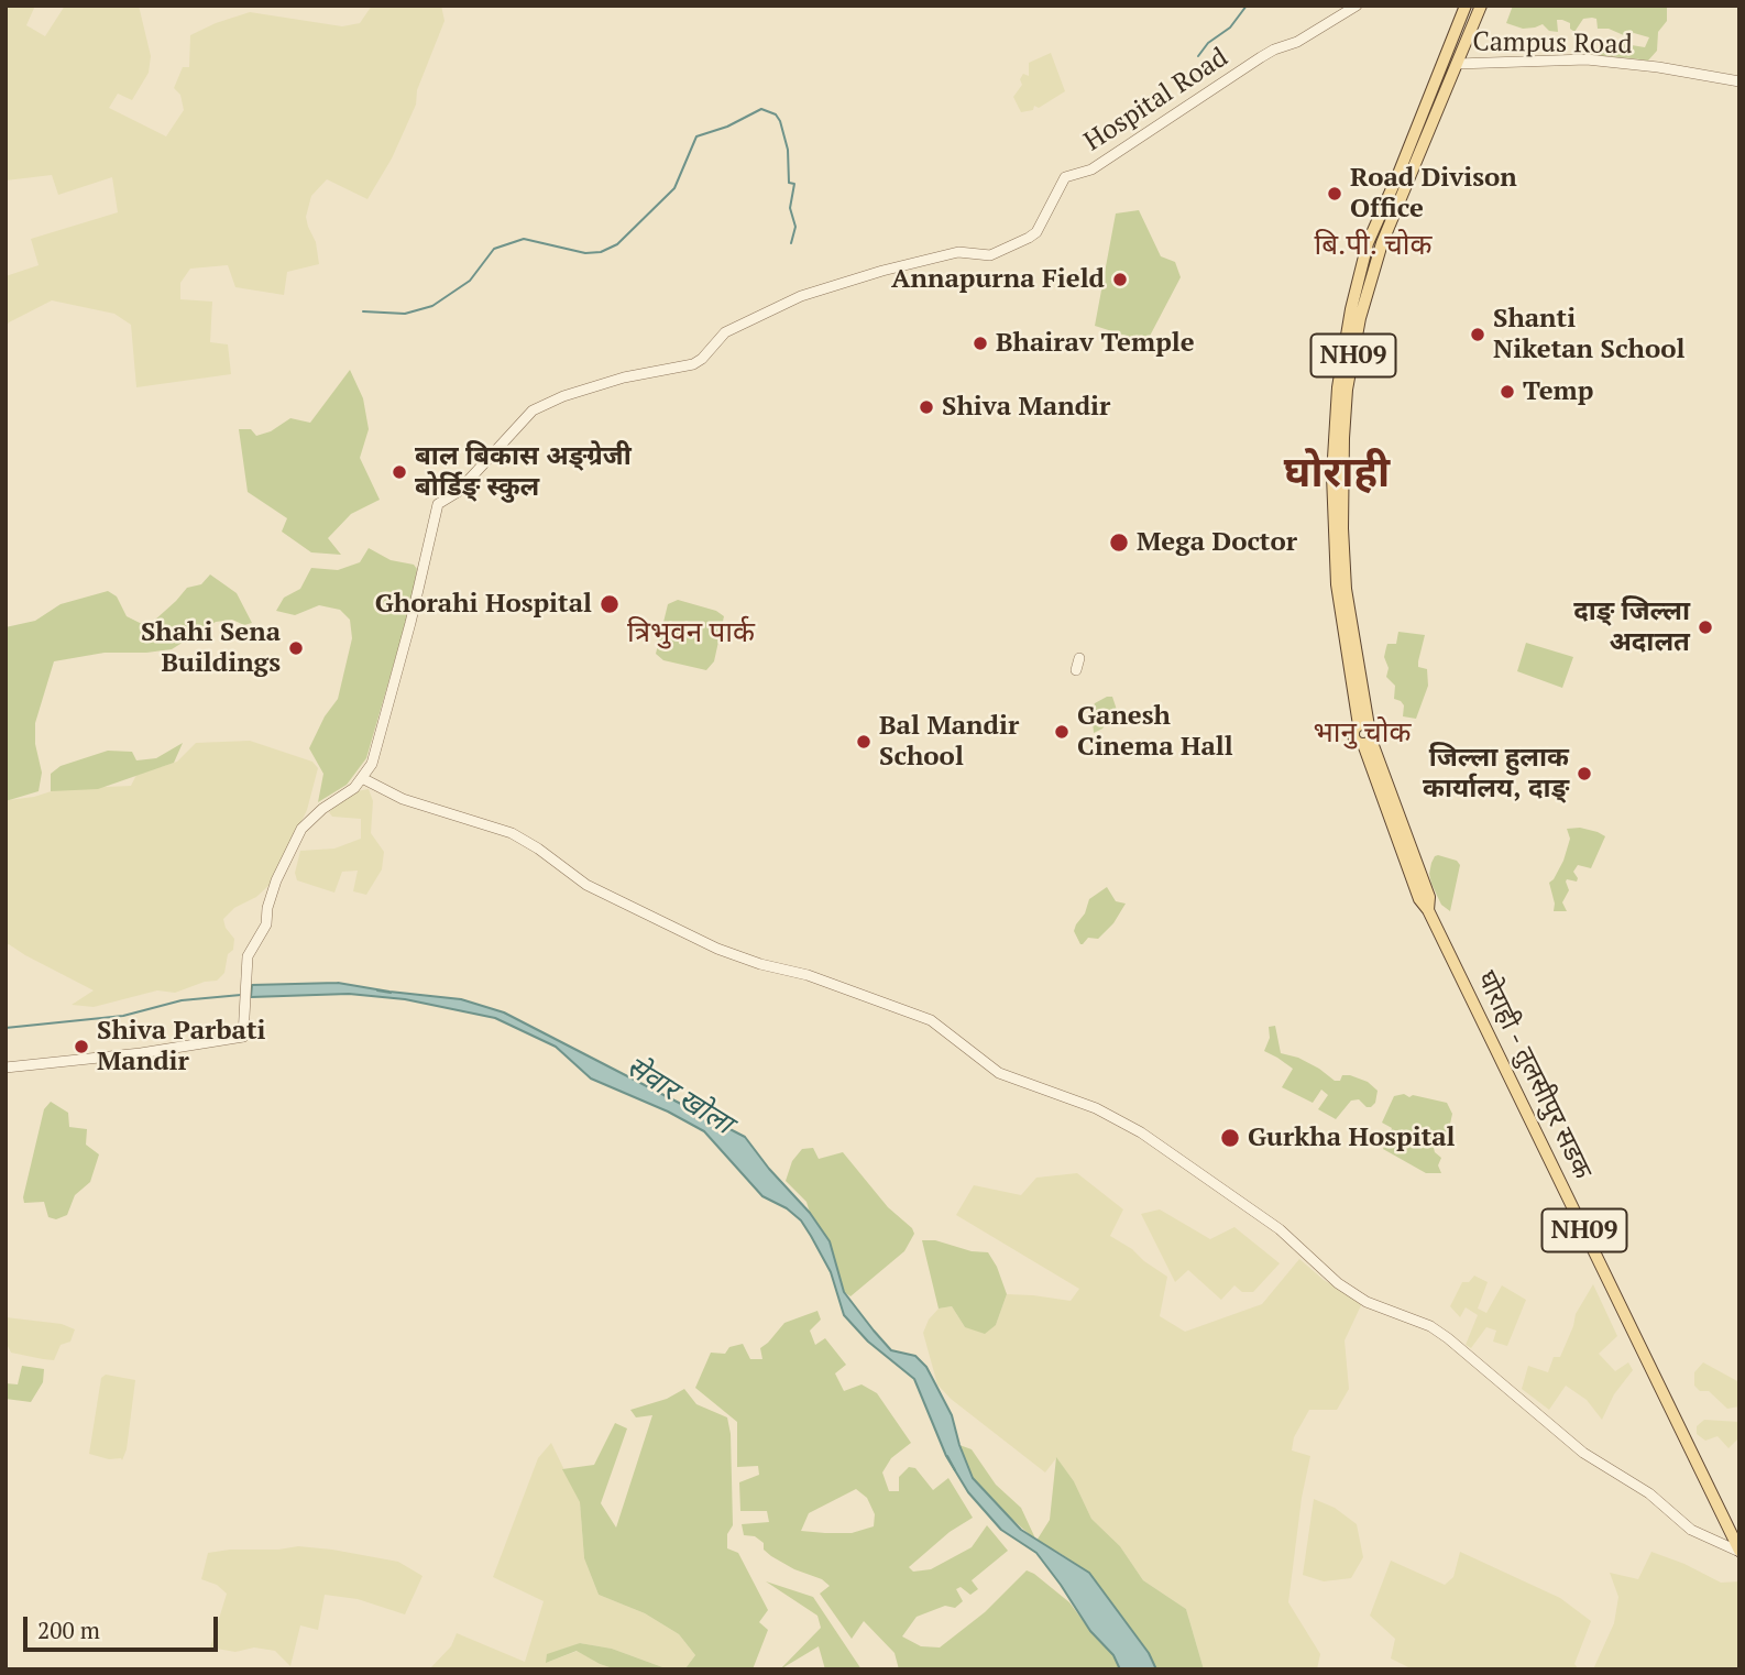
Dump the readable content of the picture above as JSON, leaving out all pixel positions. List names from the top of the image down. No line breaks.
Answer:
{"streets":{"main road":["NH09","घोराही - तुलसीपुर सडक"],"street":["Campus Road","Hospital Road"]},"crossings":[["Campus Road","NH09"],["NH09","घोराही - तुलसीपुर सडक"]],"districts":["बि.पी. चोक","घोराही","त्रिभुवन पार्क","भानु चोक"],"water":["सेवार खोला"],"places":["Road Divison Office","Annapurna Field","Shanti Niketan School","Bhairav Temple","Temp","Shiva Mandir","बाल बिकास अङ्ग्रेजी बोर्डिङ् स्कुल","Mega Doctor","Ghorahi Hospital","दाङ् जिल्ला अदालत","Shahi Sena Buildings","Ganesh Cinema Hall","Bal Mandir School","जिल्ला हुलाक कार्यालय, दाङ्","Shiva Parbati Mandir","Gurkha Hospital"],"scale_bar":"200 m"}
